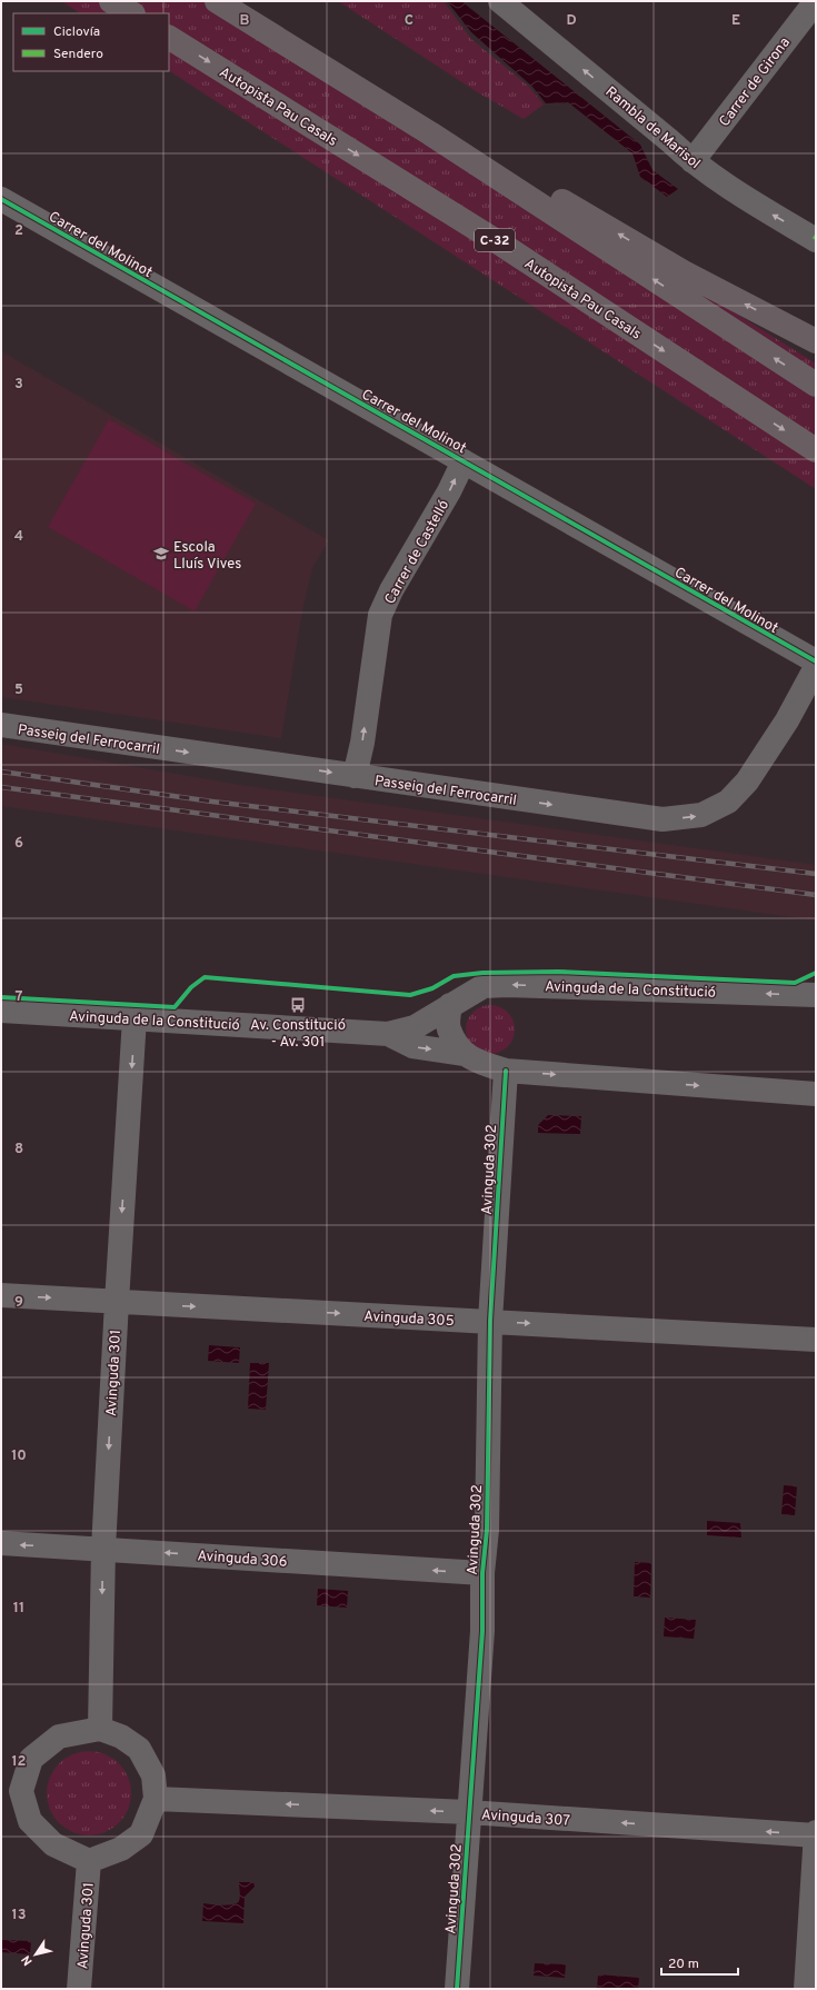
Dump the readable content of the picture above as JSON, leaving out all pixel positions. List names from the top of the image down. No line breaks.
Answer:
{"streets":{"highway":["Autopista Pau Casals","C-32"],"street":["Carrer de Girona","Rambla de Marisol","Carrer del Molinot","Carrer de Castelló","Passeig del Ferrocarril","Avinguda de la Constitució","Avinguda 302","Avinguda 305","Avinguda 301","Avinguda 306","Avinguda 307"]},"crossings":[["Carrer de Girona","Rambla de Marisol"],["Carrer del Molinot","Carrer de Castelló"],["Carrer de Castelló","Passeig del Ferrocarril"],["Avinguda de la Constitució","Avinguda 302"],["Avinguda de la Constitució","Avinguda 301"],["Avinguda 302","Avinguda 305"],["Avinguda 302","Avinguda 306"],["Avinguda 302","Avinguda 307"],["Avinguda 305","Avinguda 301"],["Avinguda 301","Avinguda 306"],["Avinguda 301","Avinguda 307"]],"one_way":["Rambla de Marisol","Carrer de Castelló","Passeig del Ferrocarril","Avinguda 305","Avinguda 301","Avinguda 306","Avinguda 307"],"places":{"school or university":["Escola Lluís Vives"],"bus stop":["Av. Constitució - Av. 301"]},"legend":["Ciclovía","Sendero"],"scale_bar":"20 m","north":"bottom left","grid":{"columns":["B","C","D","E"],"rows":["2","3","4","5","6","7","8","9","10","11","12","13"]}}
